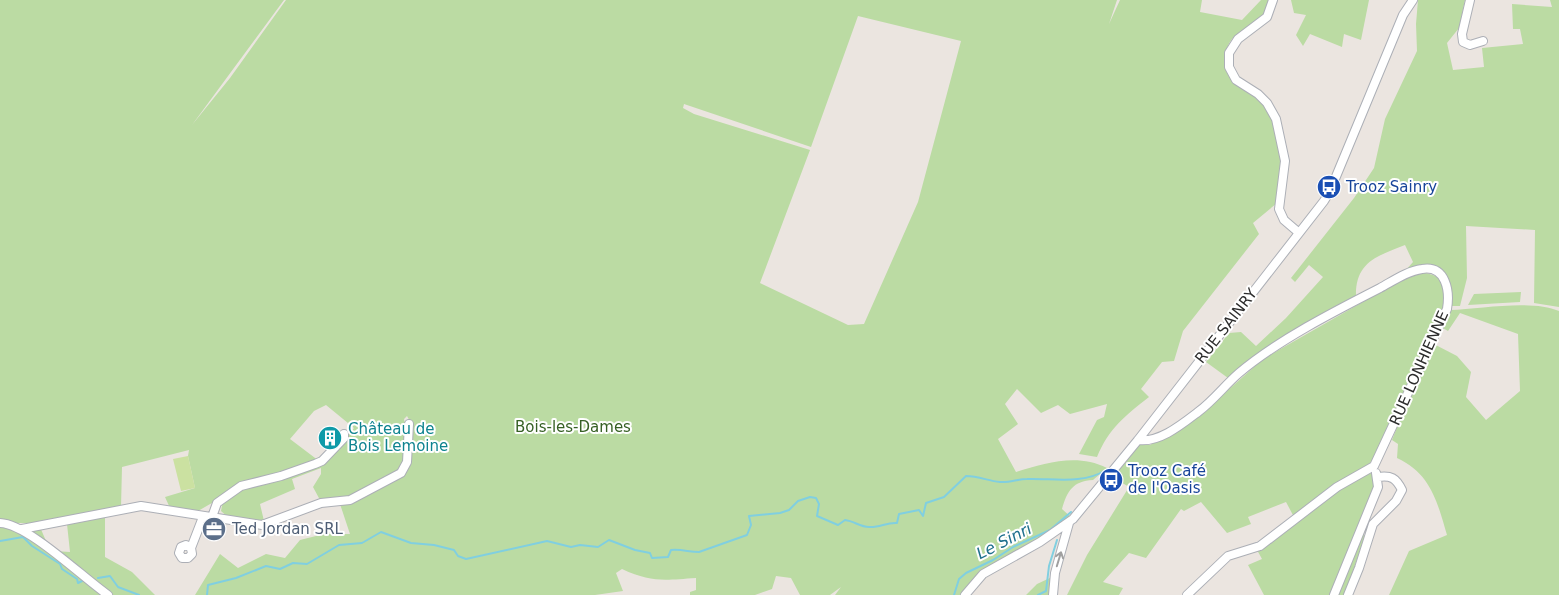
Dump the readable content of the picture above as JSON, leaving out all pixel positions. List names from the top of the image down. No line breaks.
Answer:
{"streets":{"street":["RUE SAINRY","RUE LONHIENNE"]},"crossings":[["RUE SAINRY","RUE LONHIENNE"]],"water":["Le Sinri"],"parks":["Bois-les-Dames"],"places":{"bus stop":["Trooz Sainry","Trooz Café de l'Oasis"],"building":["Château de Bois Lemoine"],"office":["Ted Jordan SRL"]}}
